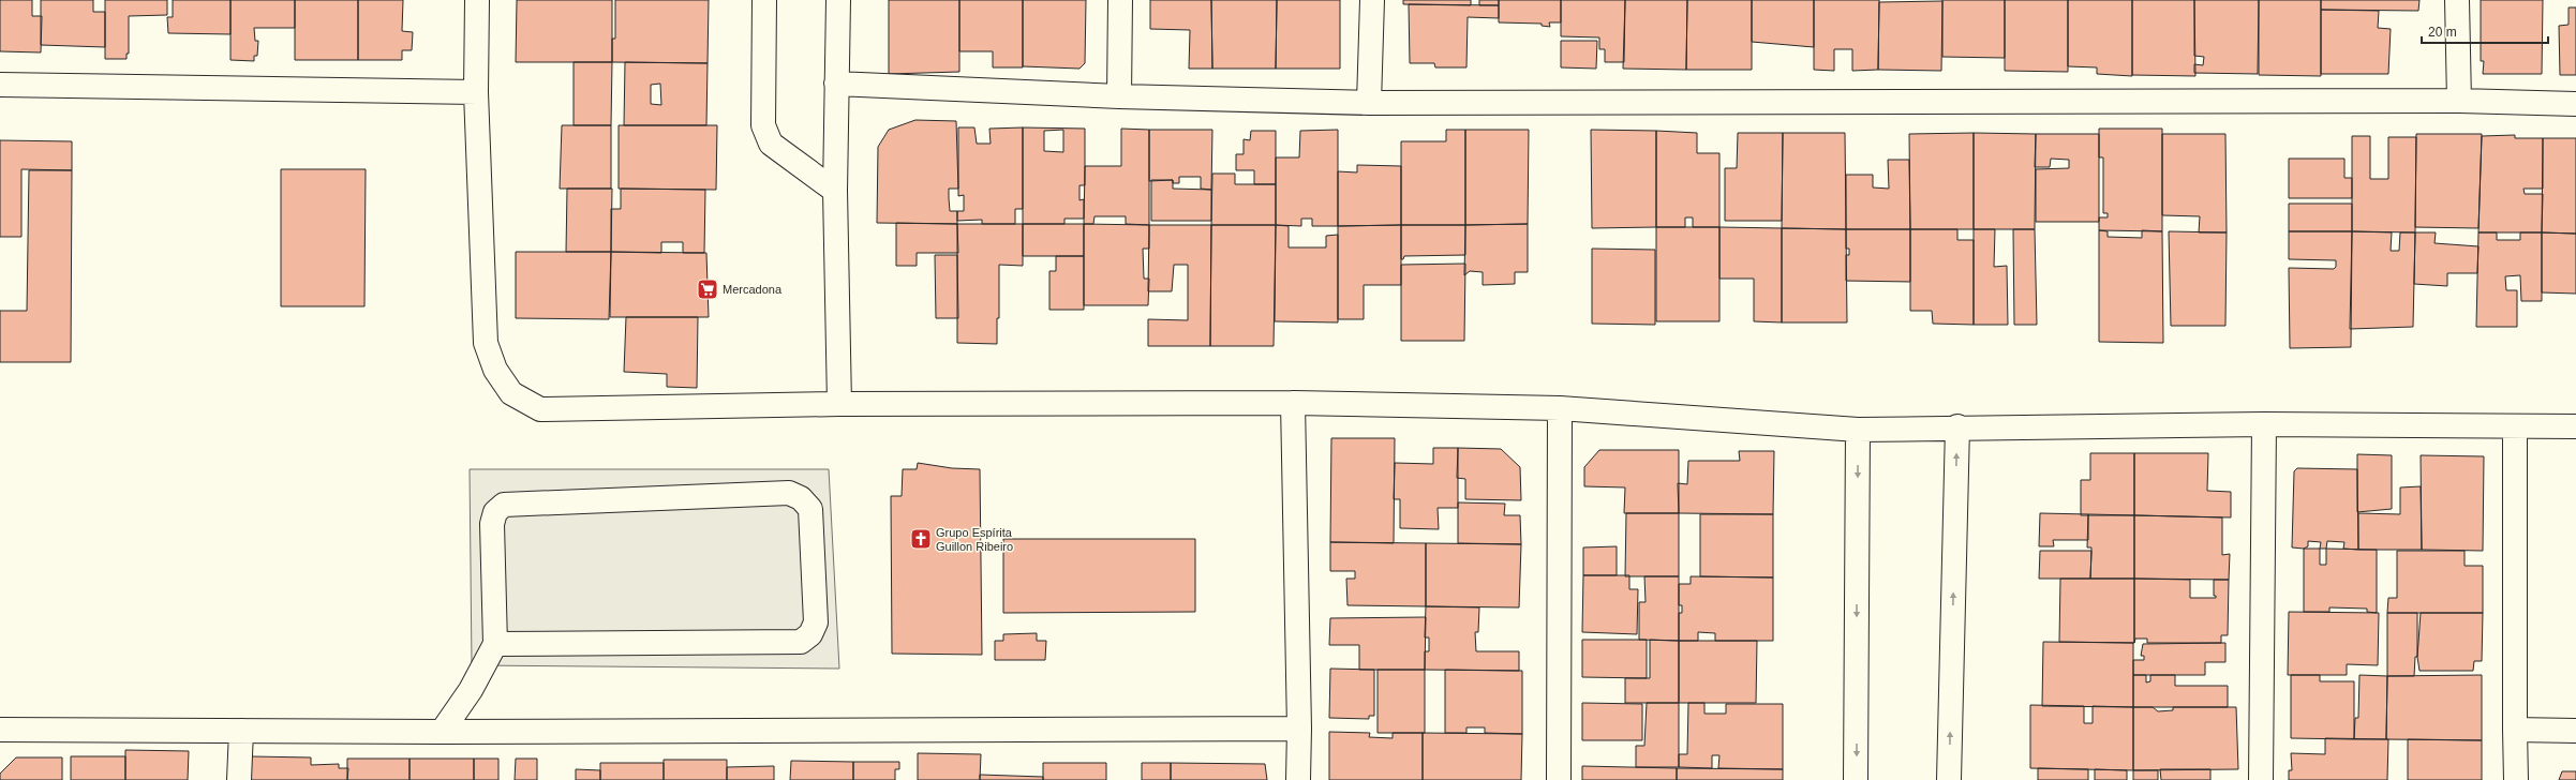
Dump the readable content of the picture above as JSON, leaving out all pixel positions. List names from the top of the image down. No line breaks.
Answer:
{"places":{"supermarket":["Mercadona"],"church":["Grupo Espírita Guillon Ribeiro"]},"scale_bar":"20 m"}
